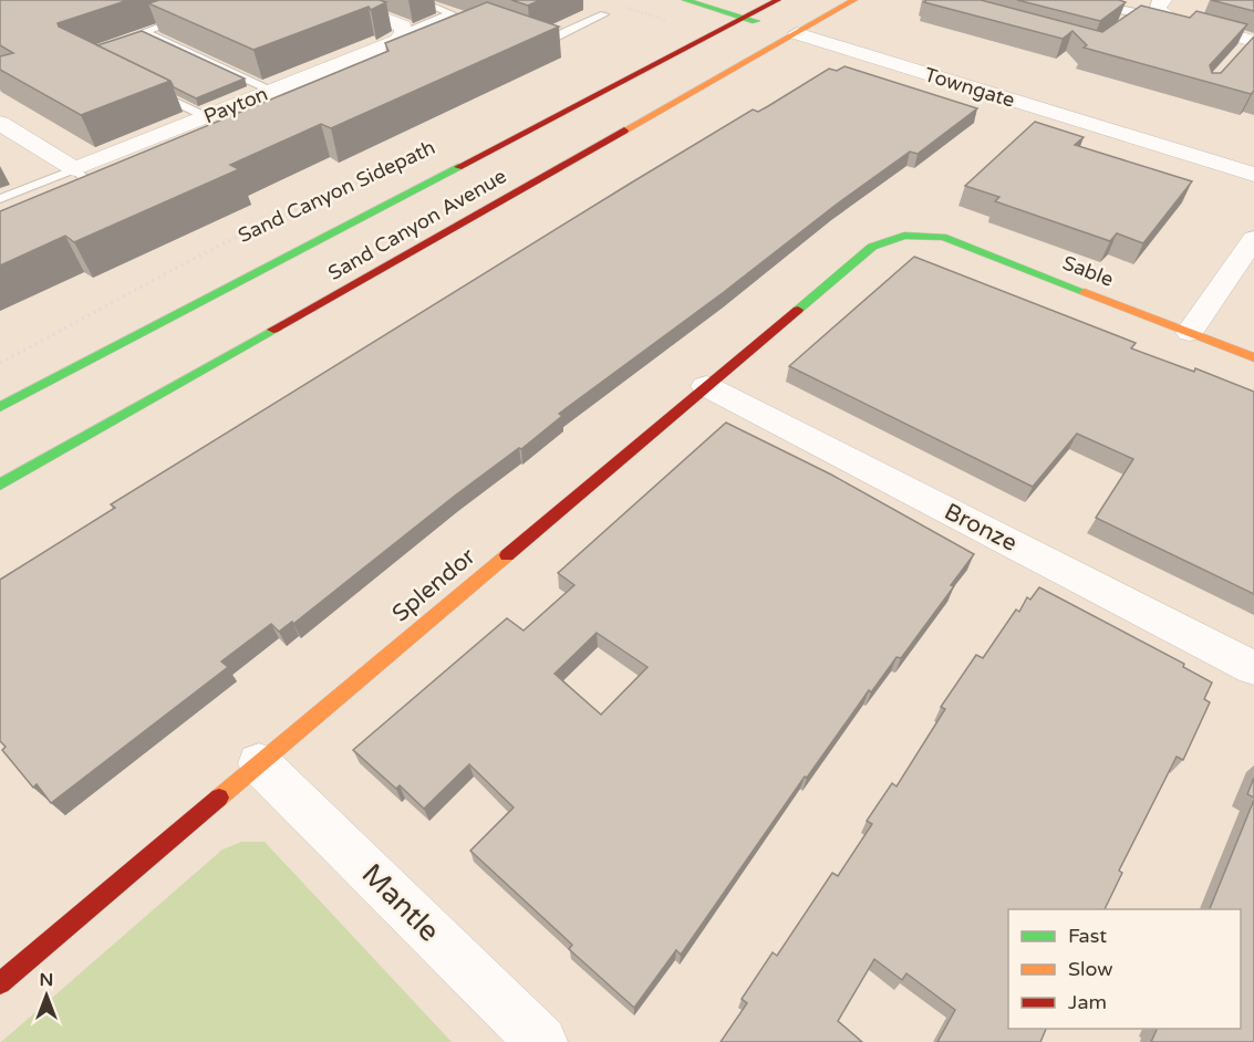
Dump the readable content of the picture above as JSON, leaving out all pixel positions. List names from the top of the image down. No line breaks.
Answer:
{"streets":{"main road":["Towngate","Sand Canyon Avenue","Sable","Splendor"],"street":["Payton","Bronze","Mantle"],"path":["Sand Canyon Sidepath"]},"crossings":[["Towngate","Sand Canyon Avenue"],["Sable","Splendor"],["Bronze","Splendor"],["Splendor","Mantle"]],"legend":["Fast","Slow","Jam"],"north":"top"}
